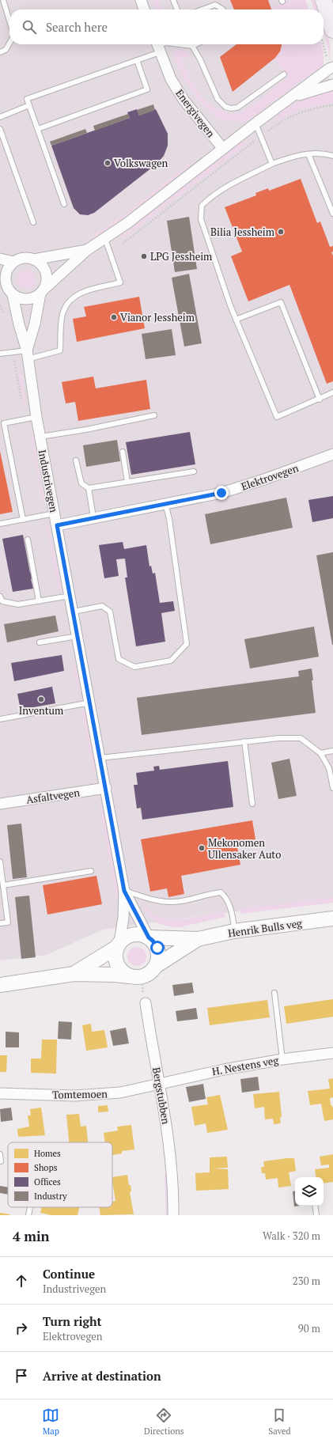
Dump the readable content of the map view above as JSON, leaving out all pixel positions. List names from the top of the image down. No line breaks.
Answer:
{"streets":{"street":["Energivegen","Elektrovegen","Industrivegen","Asfaltvegen","Henrik Bulls veg","H. Nestens veg","Tomtemoen","Bergstubben"]},"crossings":[["Elektrovegen","Industrivegen"],["Industrivegen","Asfaltvegen"],["Industrivegen","Henrik Bulls veg"],["H. Nestens veg","Tomtemoen"],["H. Nestens veg","Bergstubben"],["Tomtemoen","Bergstubben"]],"places":["Volkswagen","Bilia Jessheim","LPG Jessheim","Vianor Jessheim","Inventum","Mekonomen Ullensaker Auto"],"legend":["Homes","Shops","Offices","Industry"],"page":{"search":"Search here","heading":["4 min","Walk · 320 m"],"list":[["Continue","Industrivegen","230 m"],["Turn right","Elektrovegen","90 m"],"Arrive at destination"],"nav":["Map","Directions","Saved"]}}
